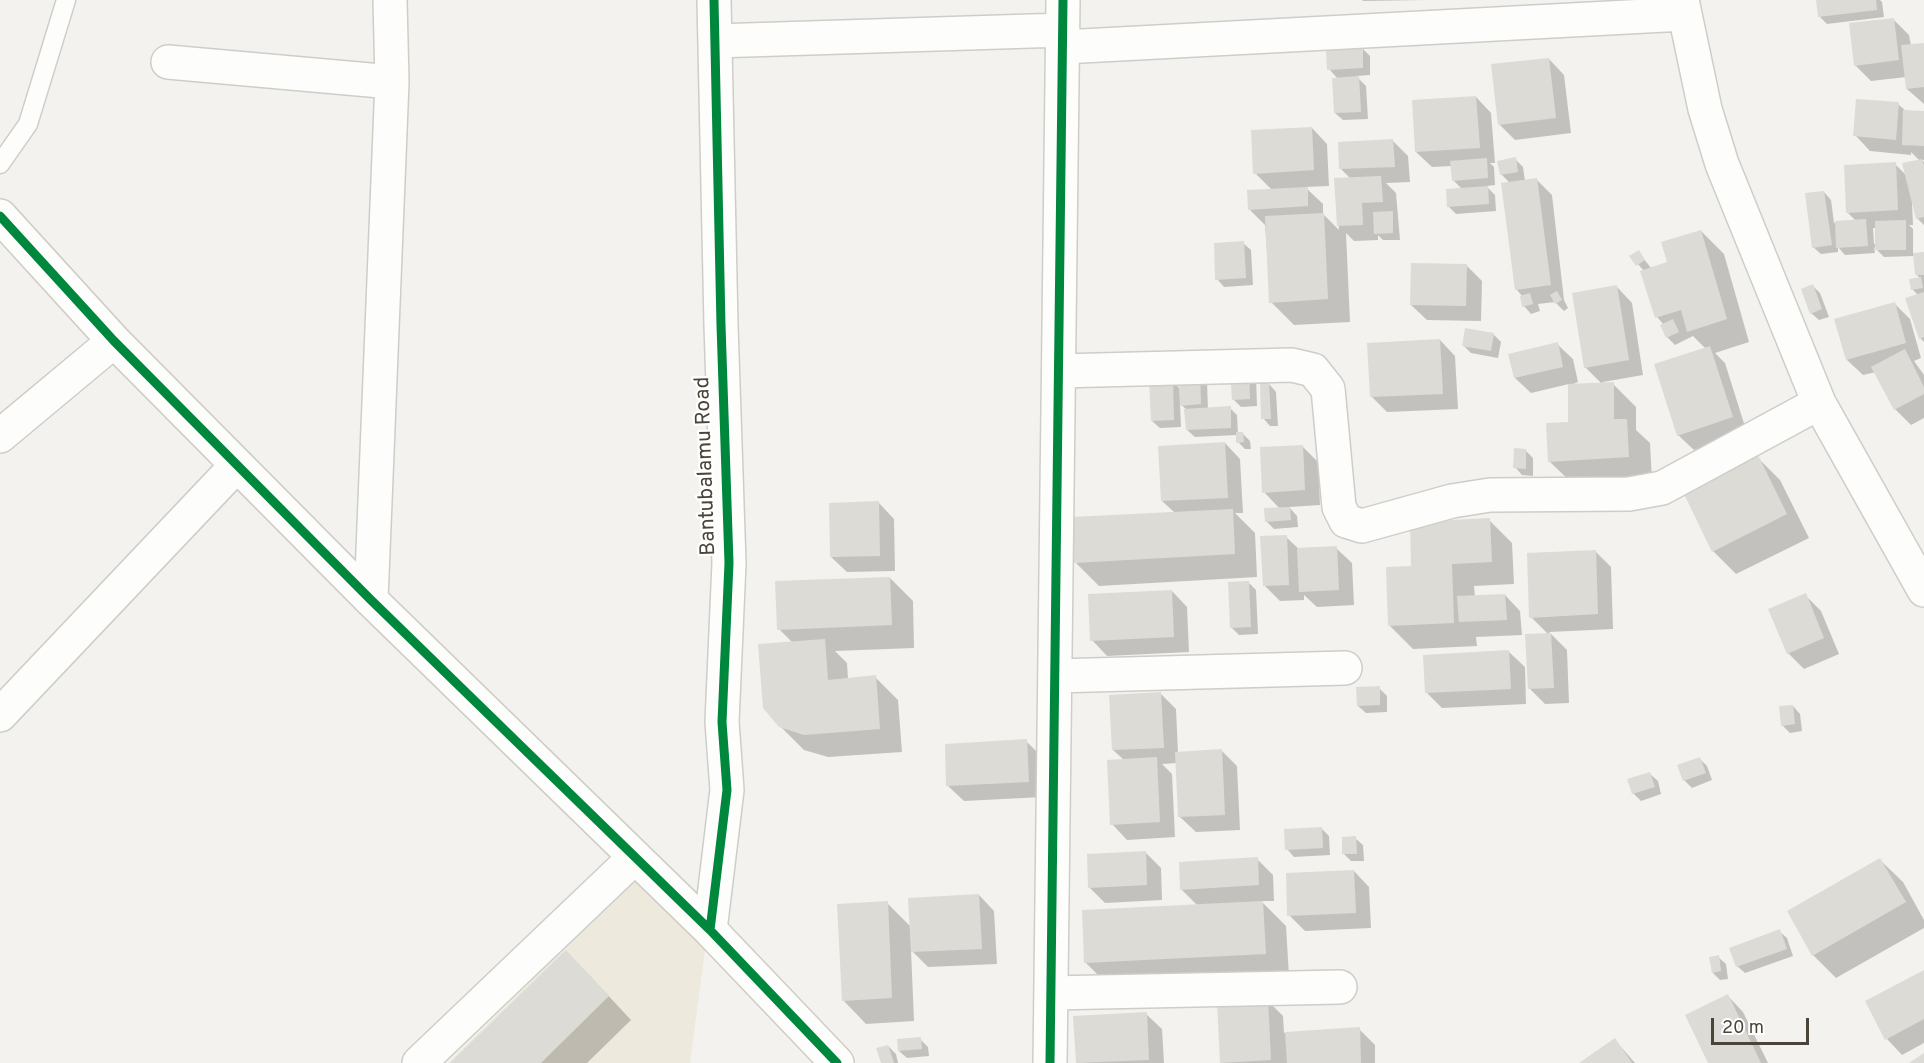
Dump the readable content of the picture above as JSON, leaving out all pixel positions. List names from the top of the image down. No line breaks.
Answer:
{"streets":{"street":["Bantubalamu Road"]},"scale_bar":"20 m"}
